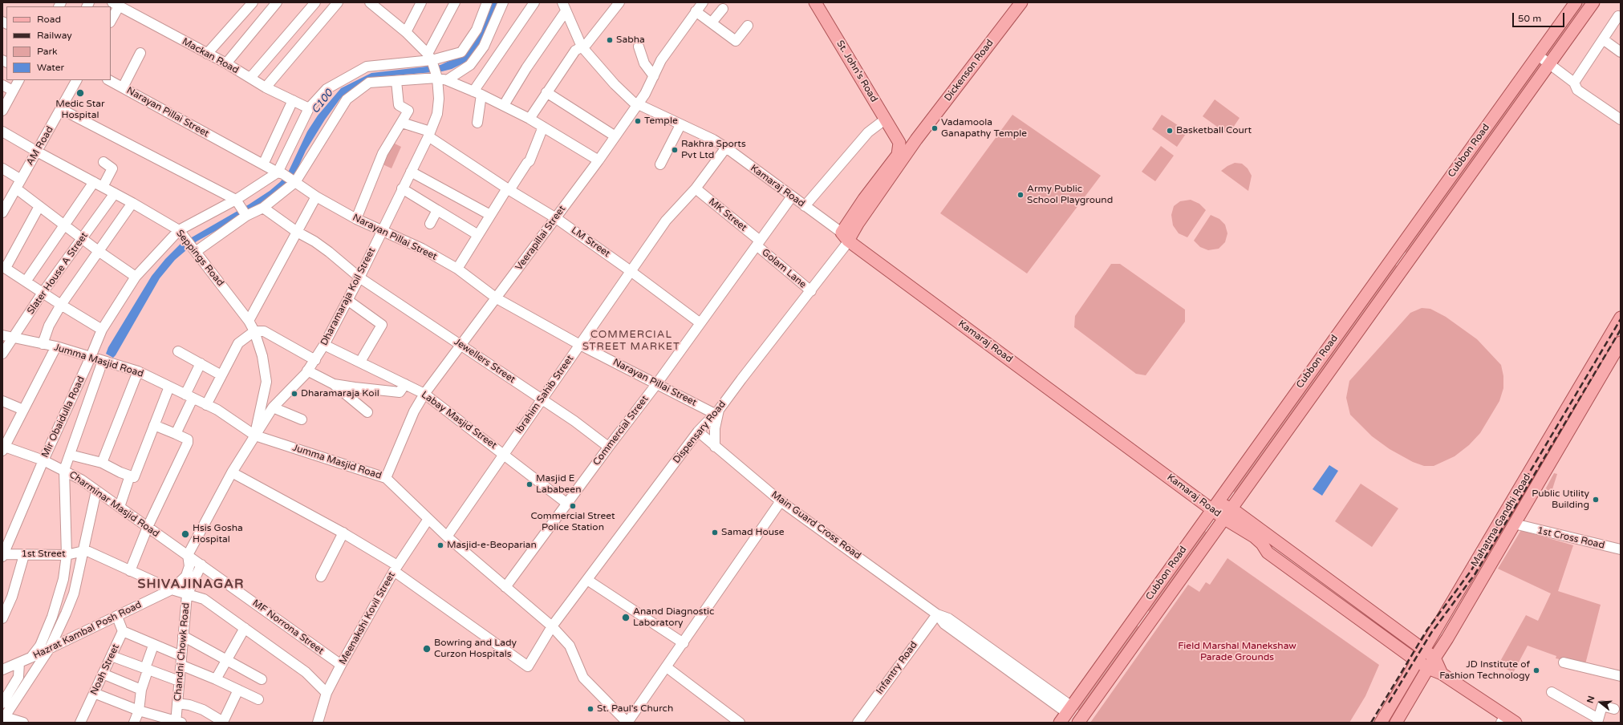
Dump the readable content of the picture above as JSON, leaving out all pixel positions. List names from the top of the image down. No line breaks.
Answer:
{"streets":{"main road":["Dickenson Road","St. John's Road","Cubbon Road","Kamaraj Road","Mahatma Gandhi Road"],"street":["Mackan Road","Narayan Pillai Street","AM Road","MK Street","Veerapillai Street","LM Street","Seppings Road","Golam Lane","Slater House A Street","Dharamaraja Koil Street","Jumma Masjid Road","Jewellers Street","Ibrahim Sahib Street","Mir Obaidulla Road","Labay Masjid Street","Commercial Street","Dispensary Road","Charminar Masjid Road","Main Guard Cross Road","1st Cross Road","1st Street","Meenakshi Kovil Street","MF Norrona Street","Hazrat Kambal Posh Road","Chandni Chowk Road","Infantry Road","Noah Street"]},"crossings":[["Dickenson Road","Kamaraj Road"],["Dickenson Road","Dispensary Road"],["Narayan Pillai Street","Veerapillai Street"],["Narayan Pillai Street","Dharamaraja Koil Street"],["Narayan Pillai Street","Ibrahim Sahib Street"],["Narayan Pillai Street","Mir Obaidulla Road"],["Narayan Pillai Street","Commercial Street"],["Narayan Pillai Street","Dispensary Road"],["AM Road","Seppings Road"],["Cubbon Road","Kamaraj Road"],["Cubbon Road","Main Guard Cross Road"],["Kamaraj Road","Veerapillai Street"],["Kamaraj Road","Ibrahim Sahib Street"],["Kamaraj Road","Commercial Street"],["Kamaraj Road","Dispensary Road"],["Kamaraj Road","Mahatma Gandhi Road"],["MK Street","Golam Lane"],["MK Street","Ibrahim Sahib Street"],["MK Street","Commercial Street"],["Veerapillai Street","LM Street"],["Veerapillai Street","Jumma Masjid Road"],["Veerapillai Street","Jewellers Street"],["Veerapillai Street","Labay Masjid Street"],["LM Street","Dharamaraja Koil Street"],["LM Street","Ibrahim Sahib Street"],["LM Street","Commercial Street"],["Seppings Road","Slater House A Street"],["Seppings Road","Dharamaraja Koil Street"],["Seppings Road","Jumma Masjid Road"],["Seppings Road","Mir Obaidulla Road"],["Golam Lane","Commercial Street"],["Golam Lane","Dispensary Road"],["Slater House A Street","Jumma Masjid Road"],["Dharamaraja Koil Street","Jumma Masjid Road"],["Dharamaraja Koil Street","Jewellers Street"],["Dharamaraja Koil Street","Labay Masjid Street"],["Dharamaraja Koil Street","Charminar Masjid Road"],["Dharamaraja Koil Street","MF Norrona Street"],["Dharamaraja Koil Street","Hazrat Kambal Posh Road"],["Jumma Masjid Road","Ibrahim Sahib Street"],["Jumma Masjid Road","Mir Obaidulla Road"],["Jumma Masjid Road","Commercial Street"],["Jumma Masjid Road","Dispensary Road"],["Jumma Masjid Road","Meenakshi Kovil Street"],["Jewellers Street","Ibrahim Sahib Street"],["Jewellers Street","Commercial Street"],["Ibrahim Sahib Street","Labay Masjid Street"],["Mir Obaidulla Road","Charminar Masjid Road"],["Mir Obaidulla Road","1st Street"],["Labay Masjid Street","Commercial Street"],["Dispensary Road","Main Guard Cross Road"],["Dispensary Road","Meenakshi Kovil Street"],["Charminar Masjid Road","MF Norrona Street"],["Charminar Masjid Road","Hazrat Kambal Posh Road"],["Mahatma Gandhi Road","1st Cross Road"],["Main Guard Cross Road","Infantry Road"],["Meenakshi Kovil Street","MF Norrona Street"],["MF Norrona Street","Hazrat Kambal Posh Road"],["MF Norrona Street","Chandni Chowk Road"]],"districts":["COMMERCIAL STREET MARKET","SHIVAJINAGAR"],"water":["C100"],"parks":["Field Marshal Manekshaw Parade Grounds"],"places":["Sabha","Medic Star Hospital","Temple","Vadamoola Ganapathy Temple","Basketball Court","Rakhra Sports Pvt Ltd","Army Public School Playground","Dharamaraja Koil","Masjid E Lababeen","Public Utility Building","Commercial Street Police Station","Samad House","Hsis Gosha Hospital","Masjid-e-Beoparian","Anand Diagnostic Laboratory","Bowring and Lady Curzon Hospitals","JD Institute of Fashion Technology","St. Paul's Church"],"legend":["Road","Railway","Park","Water"],"scale_bar":"50 m","north":"left"}
